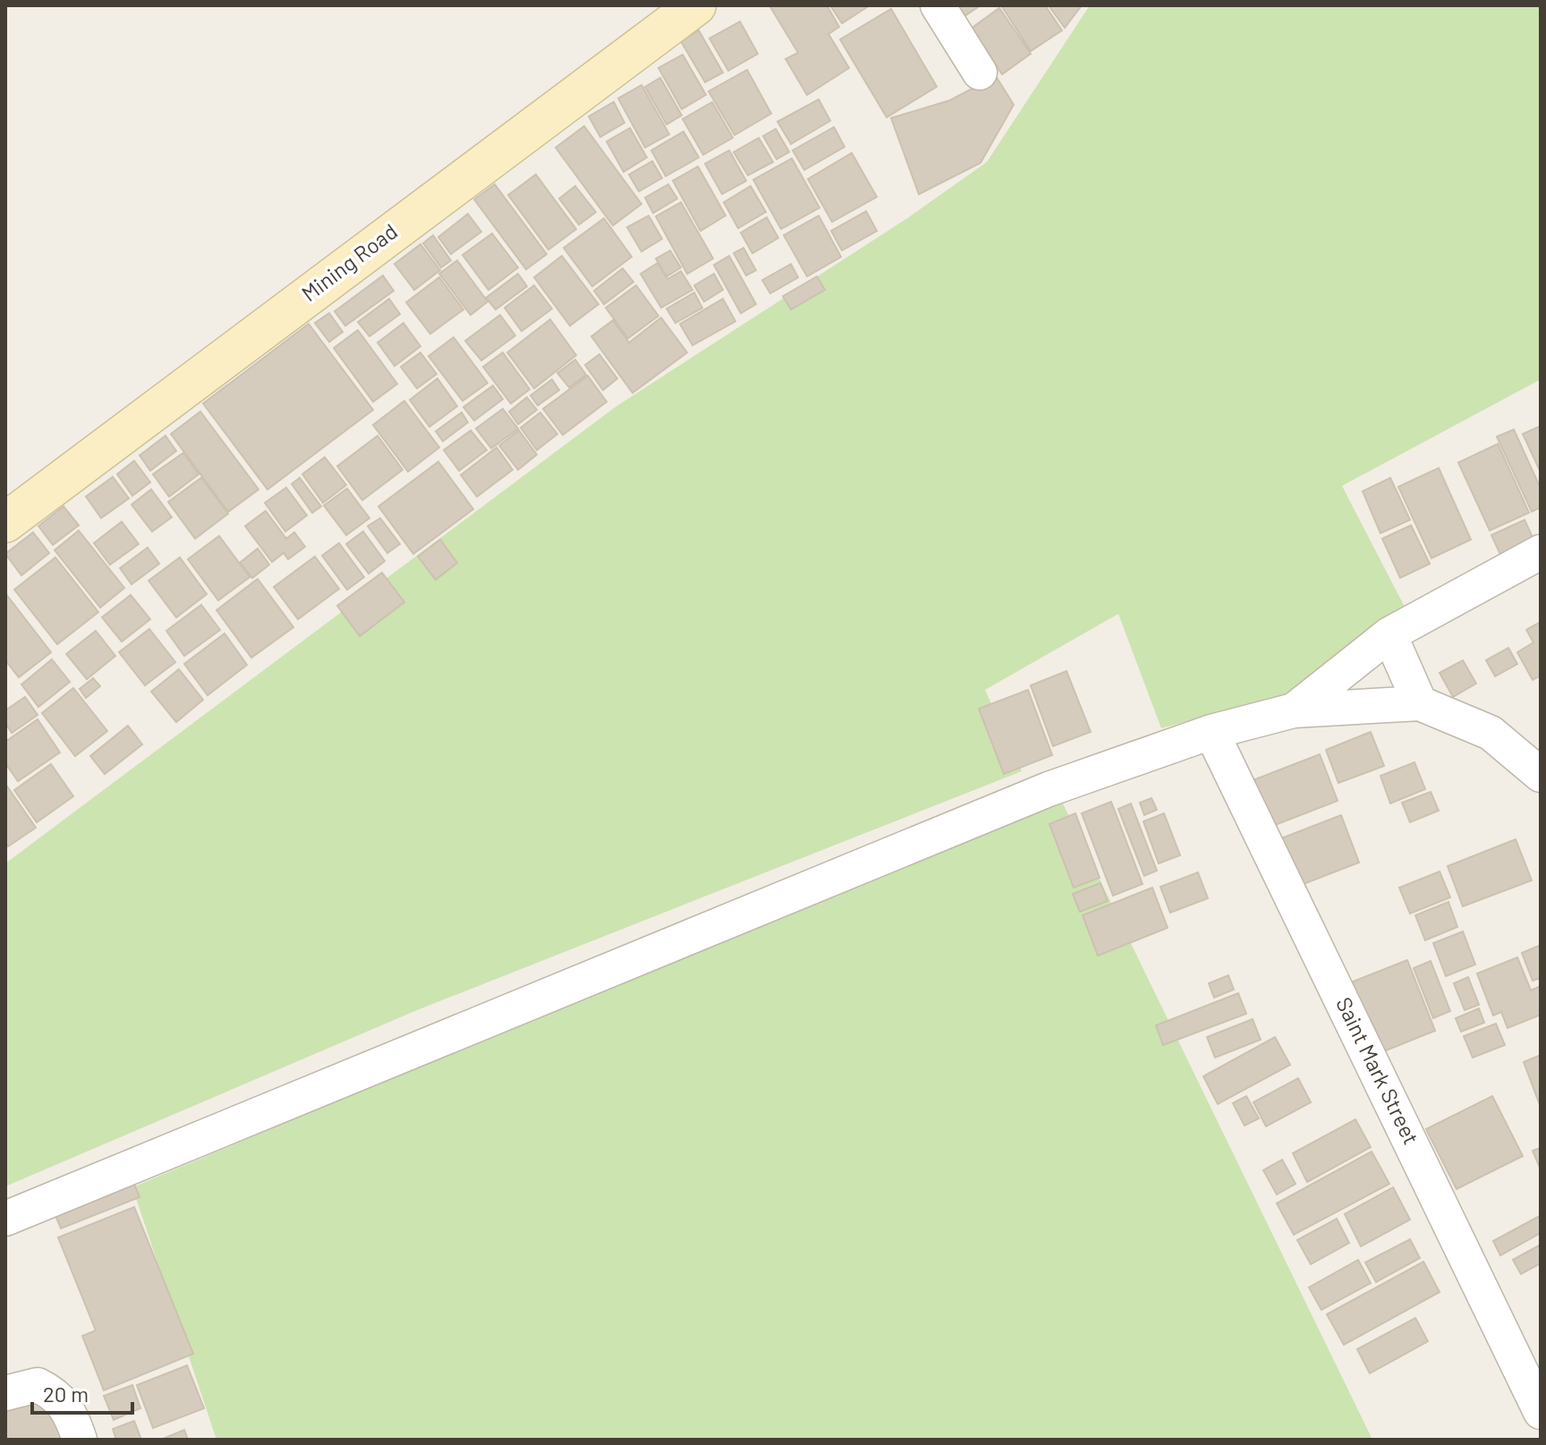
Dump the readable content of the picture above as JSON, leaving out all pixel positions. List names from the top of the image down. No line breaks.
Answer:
{"streets":{"street":["Mining Road","Saint Mark Street"]},"scale_bar":"20 m"}
